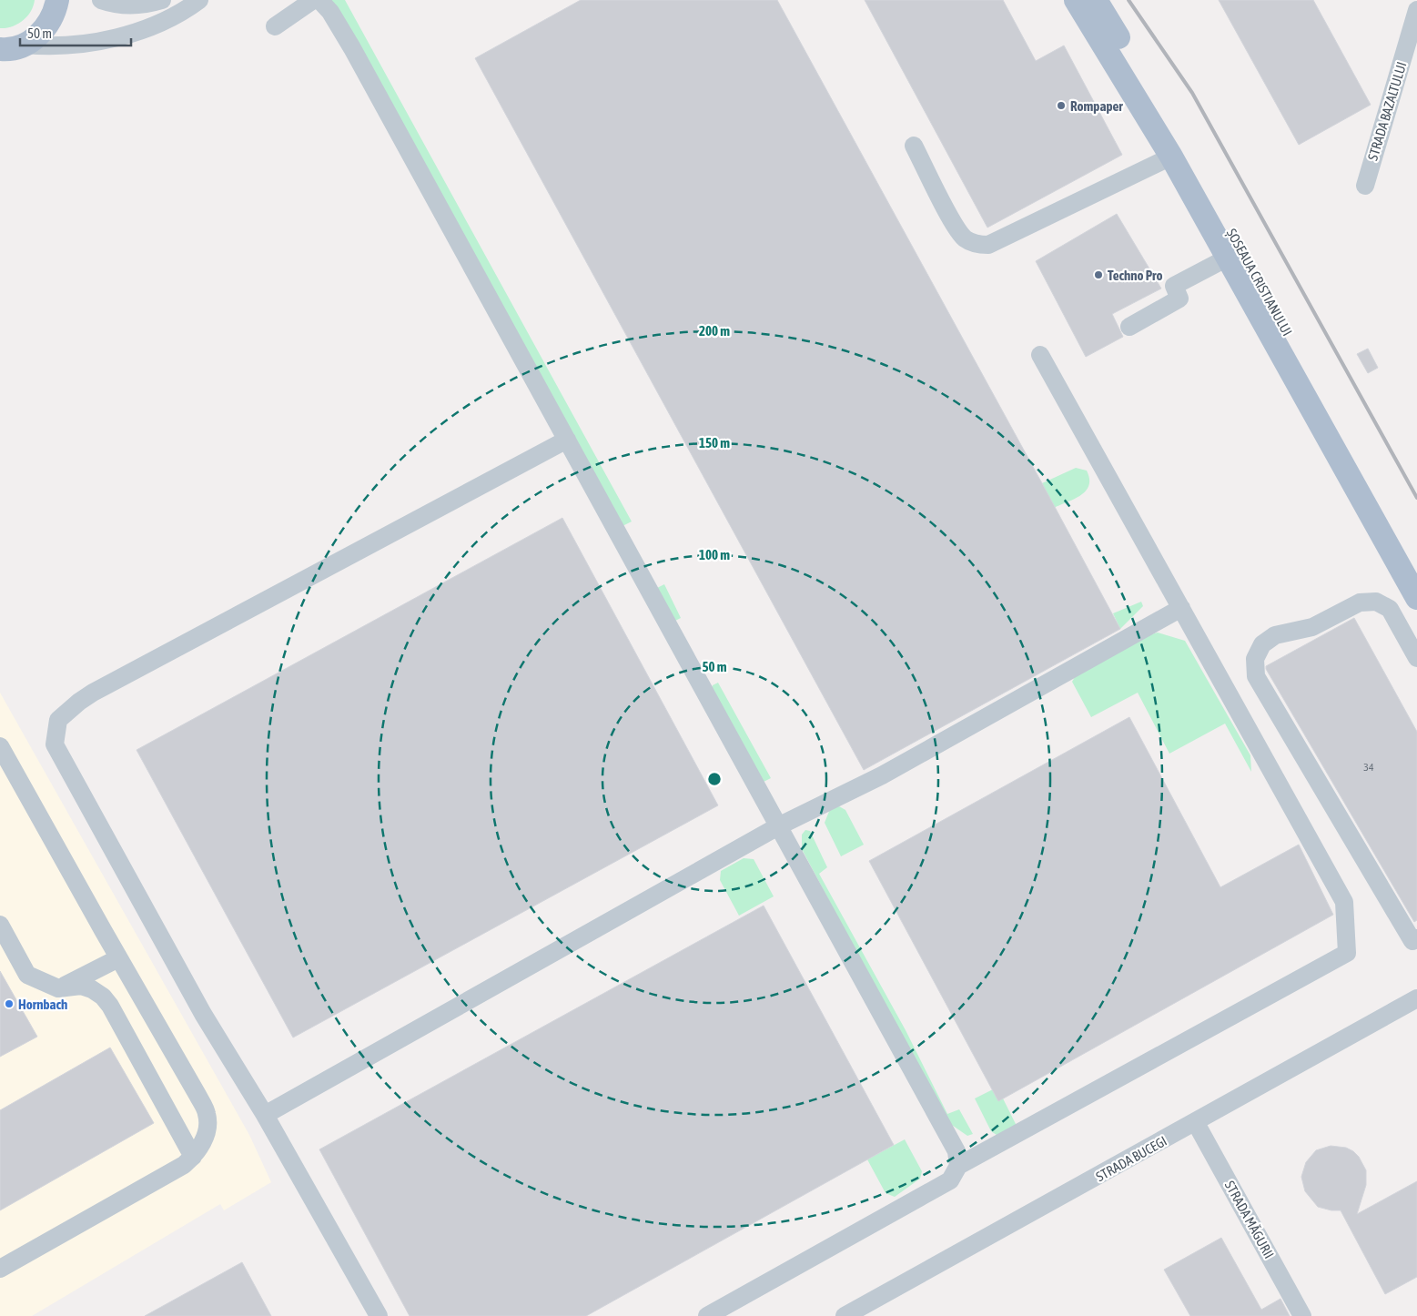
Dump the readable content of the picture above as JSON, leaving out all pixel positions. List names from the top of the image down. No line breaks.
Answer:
{"streets":{"main road":["ȘOSEAUA CRISTIANULUI"],"street":["STRADA BAZALTULUI","STRADA BUCEGI","STRADA MĂGURII"]},"crossings":[["STRADA BUCEGI","STRADA MĂGURII"]],"places":["Rompaper","Techno Pro","Hornbach"],"house_numbers":["34"],"scale_bar":"50 m","rings":["200 m","150 m","100 m","50 m"]}
